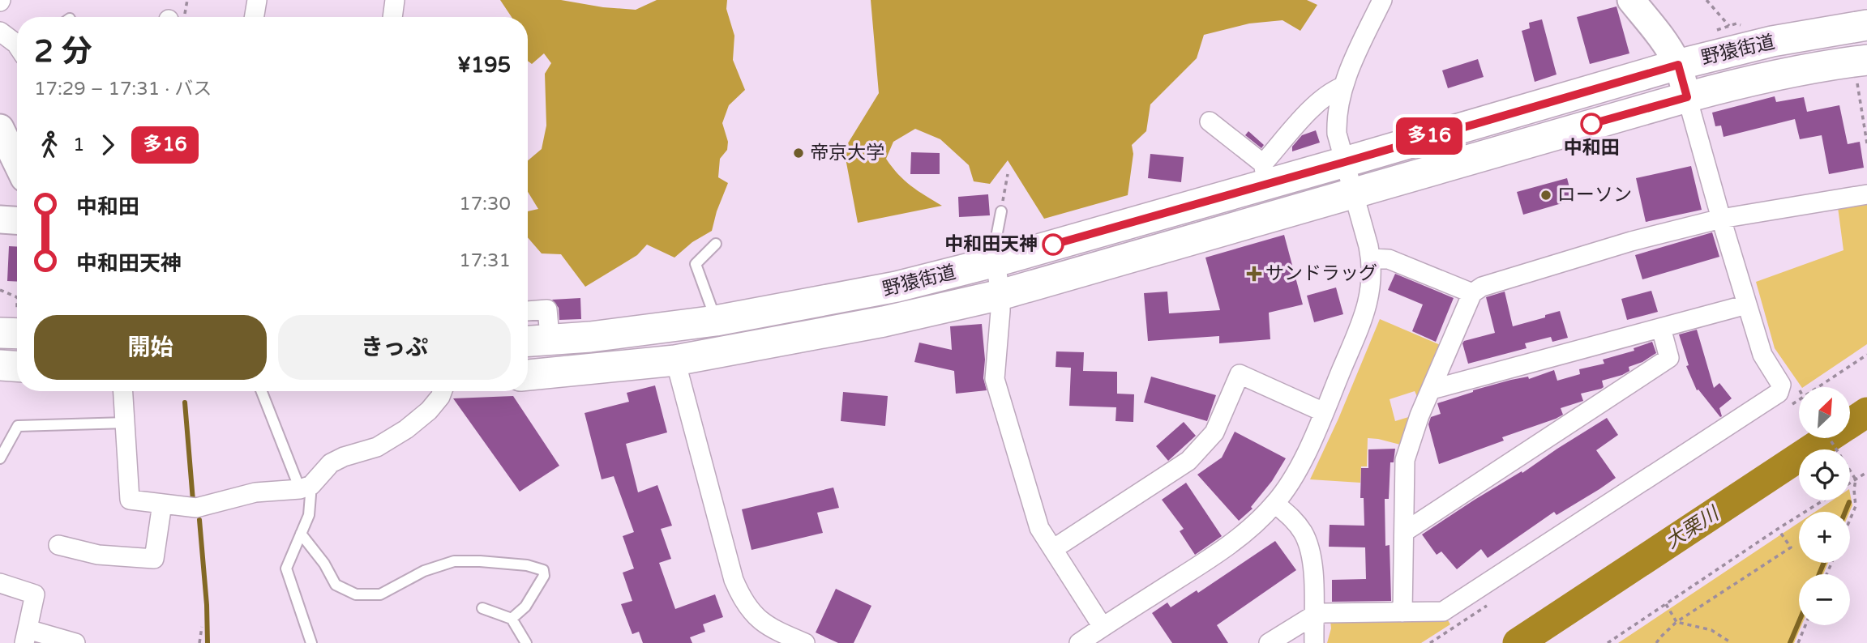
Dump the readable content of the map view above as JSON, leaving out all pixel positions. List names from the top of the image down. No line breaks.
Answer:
{"streets":{"main road":["野猿街道"]},"water":["大栗川"],"places":{"other":["中和田","帝京大学","ローソン","中和田天神"],"health":["サンドラッグ"]},"lines":["bus line 多16"],"north":"top right","page":{"on_map":"多16","heading":["2 分","17:29 – 17:31 · バス","¥195"],"legs":["1","多16"],"list":[{"name":"中和田","value":"17:30"},{"name":"中和田天神","value":"17:31"}],"buttons":["開始","きっぷ"],"map_buttons":["+","−"]}}
